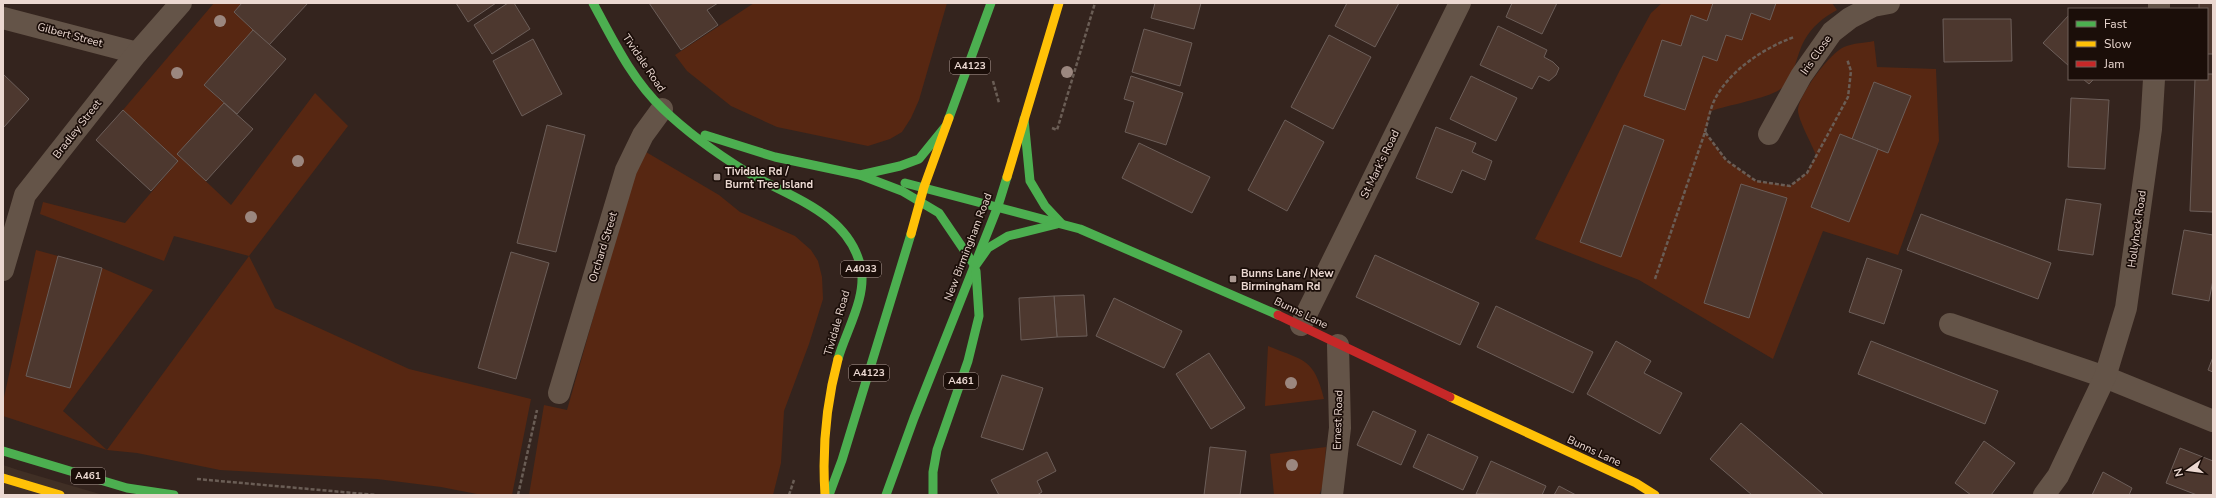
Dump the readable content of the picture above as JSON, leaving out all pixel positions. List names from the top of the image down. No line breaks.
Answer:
{"streets":{"main road":["Tividale Road","A4123","New Birmingham Road","A4033","Bunns Lane","A461"],"street":["Gilbert Street","Iris Close","Bradley Street","St Mark's Road","Hollyhock Road","Orchard Street","Ernest Road"]},"crossings":[["Gilbert Street","Bradley Street"],["Tividale Road","Orchard Street"],["Tividale Road","A4033"],["Tividale Road","Bunns Lane"],["A4123","A4033"],["A4123","Bunns Lane"],["St Mark's Road","Bunns Lane"],["New Birmingham Road","A4033"],["New Birmingham Road","Bunns Lane"],["New Birmingham Road","A461"],["A4033","Bunns Lane"],["A4033","A461"],["Bunns Lane","Ernest Road"]],"places":{"transit":["Tividale Rd / Burnt Tree Island","Bunns Lane / New Birmingham Rd"]},"legend":["Fast","Slow","Jam"],"north":"left"}
